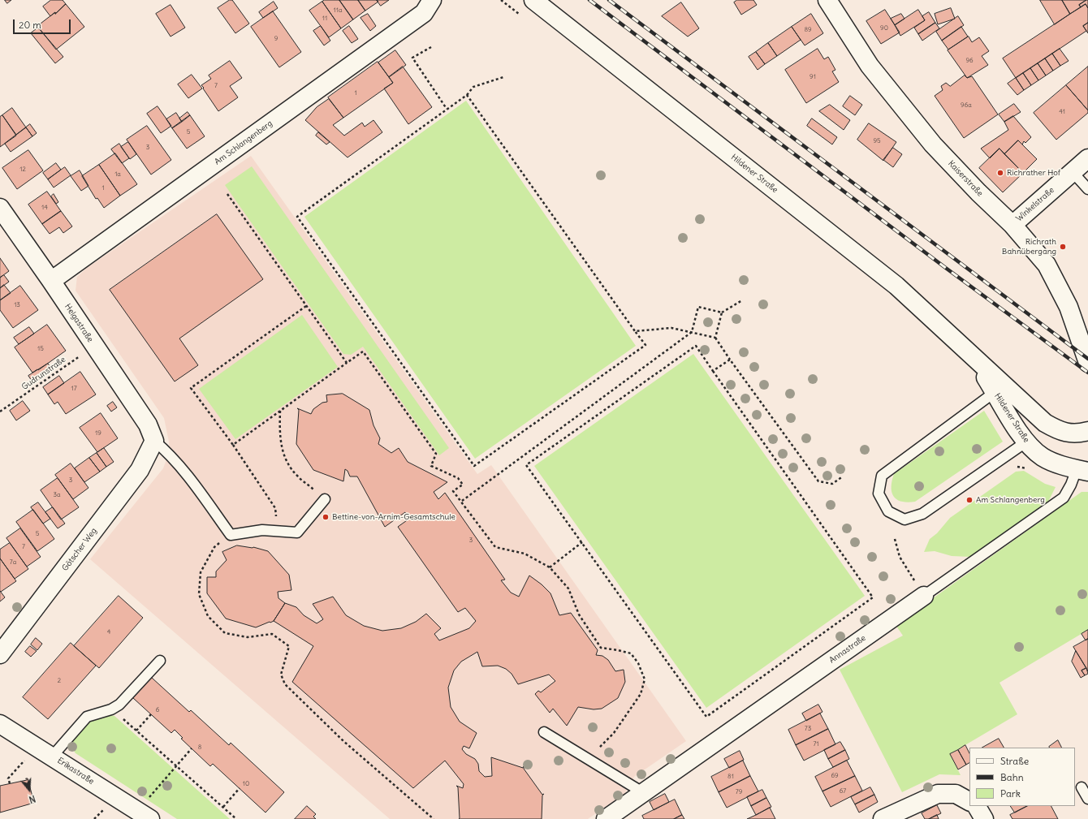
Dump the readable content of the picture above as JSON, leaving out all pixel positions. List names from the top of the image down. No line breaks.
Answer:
{"streets":{"street":["Am Schlangenberg","Hildener Straße","Kaiserstraße","Winkelstraße","Helgastraße","Götscher Weg","Annastraße","Erikastraße"],"path":["Gudrunstraße"]},"crossings":[["Am Schlangenberg","Helgastraße"],["Hildener Straße","Annastraße"],["Kaiserstraße","Winkelstraße"],["Helgastraße","Gudrunstraße"],["Helgastraße","Götscher Weg"]],"places":["Richrather Hof","Richrath Bahnübergang","Am Schlangenberg","Bettine-von-Arnim-Gesamtschule"],"house_numbers":["11a","11","90","89","9","96","91","7","1","96a","41","5","95","3","12","1a","1","14","13","15","17","19","3","3a","5","3","7","7a","4","2","6","73","71","8","69","81","10","67","79"],"legend":["Straße","Bahn","Park"],"scale_bar":"20 m","north":"bottom"}
